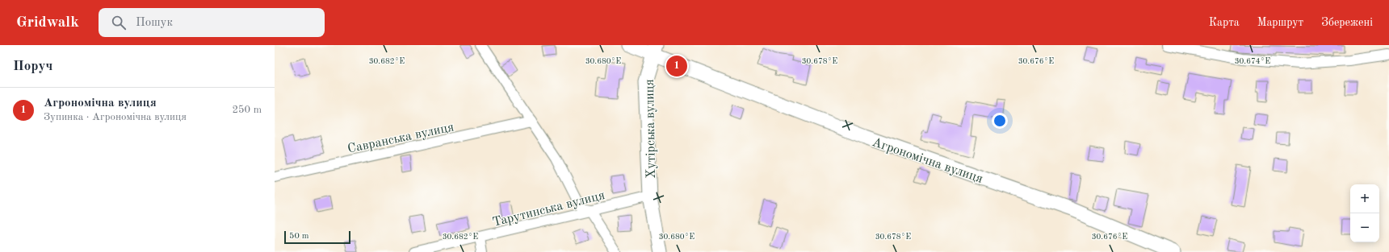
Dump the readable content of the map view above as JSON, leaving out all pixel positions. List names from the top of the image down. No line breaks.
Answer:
{"streets":{"street":["Хутірська вулиця","Савранська вулиця","Агрономічна вулиця","Тарутинська вулиця"]},"crossings":[["Хутірська вулиця","Агрономічна вулиця"],["Хутірська вулиця","Тарутинська вулиця"]],"scale_bar":"50 m","page":{"header":"Gridwalk","search":"Пошук","nav":["Карта","Маршрут","Збережені"],"heading":"Поруч","pins":"1","list":[{"mark":"1","name":"Агрономічна вулиця","note":"Зупинка · Агрономічна вулиця","value":"250 m"}],"map_buttons":["+","−"],"scale":"50 m"},"coordinates":["30.674°E","30.682°E","30.680°E","30.678°E","30.676°E"]}
